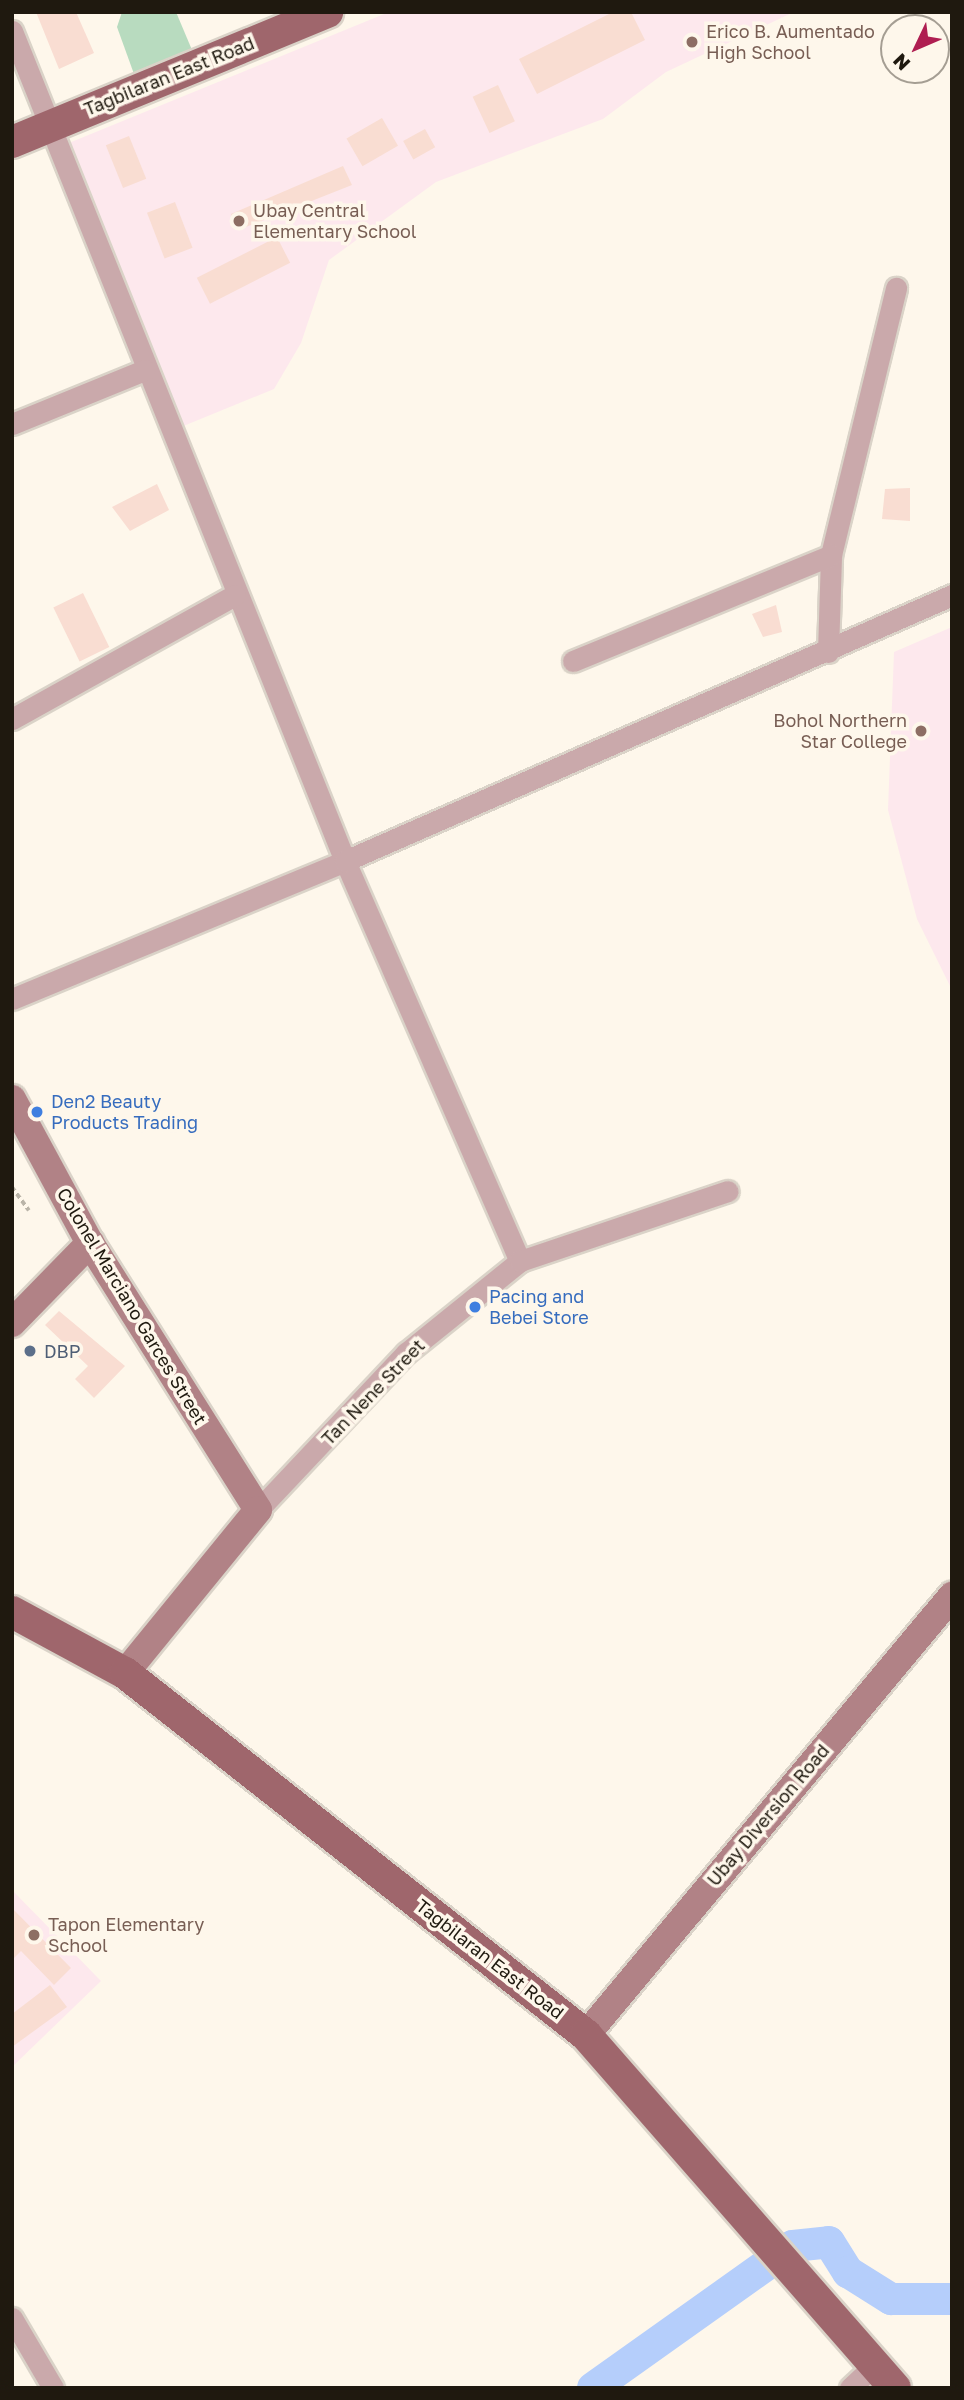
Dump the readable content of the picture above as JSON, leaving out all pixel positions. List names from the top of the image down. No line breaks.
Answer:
{"streets":{"main road":["Tagbilaran East Road"],"street":["Colonel Marciano Garces Street","Tan Nene Street","Ubay Diversion Road"]},"crossings":[["Tagbilaran East Road","Tan Nene Street"],["Tagbilaran East Road","Ubay Diversion Road"],["Colonel Marciano Garces Street","Tan Nene Street"]],"places":["Erico B. Aumentado High School","Ubay Central Elementary School","Bohol Northern Star College","Den2 Beauty Products Trading","Pacing and Bebei Store","DBP","Tapon Elementary School"],"north":"bottom left"}
